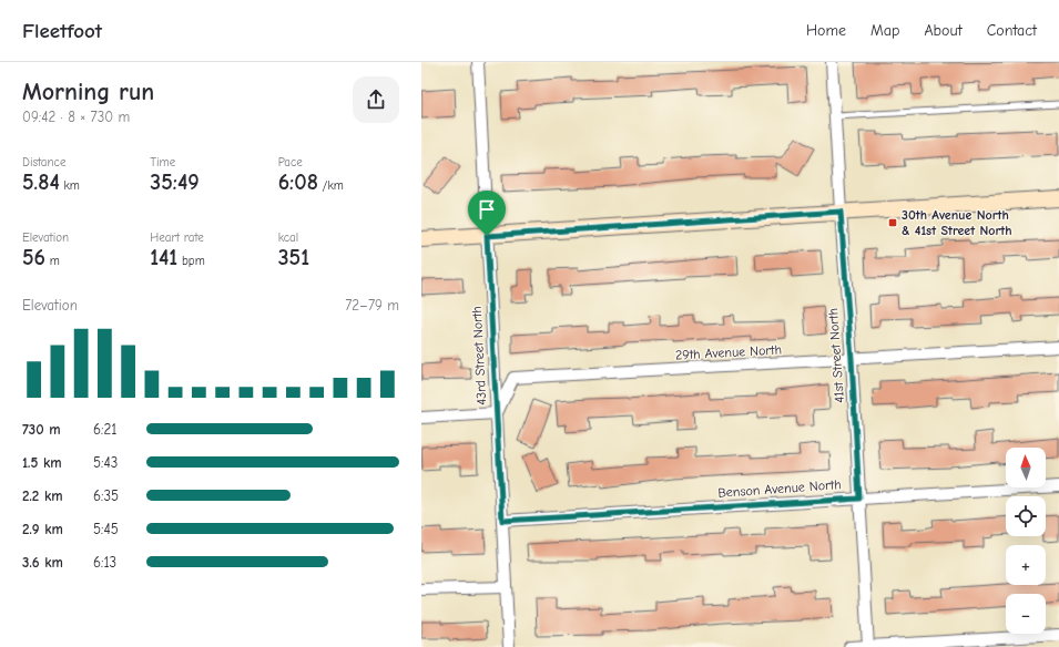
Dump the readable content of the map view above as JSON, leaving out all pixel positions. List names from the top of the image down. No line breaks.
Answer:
{"streets":{"street":["29th Avenue North","43rd Street North","41st Street North","Benson Avenue North"]},"crossings":[["29th Avenue North","43rd Street North"],["29th Avenue North","41st Street North"],["43rd Street North","Benson Avenue North"],["41st Street North","Benson Avenue North"]],"places":{"transit":["30th Avenue North & 41st Street North"]},"north":"top","page":{"header":"Fleetfoot","nav":["Home","Map","About","Contact"],"heading":["Morning run","09:42 · 8 × 730 m"],"stats":[["Distance","5.84 km"],["Time","35:49"],["Pace","6:08 /km"],["Elevation","56 m"],["Heart rate","141 bpm"],["kcal","351"]],"chart":["Elevation","72–79 m"],"list":[{"name":"730 m","note":"6:21"},{"name":"1.5 km","note":"5:43"},{"name":"2.2 km","note":"6:35"},{"name":"2.9 km","note":"5:45"},{"name":"3.6 km","note":"6:13"}],"map_buttons":["+","−"]}}
